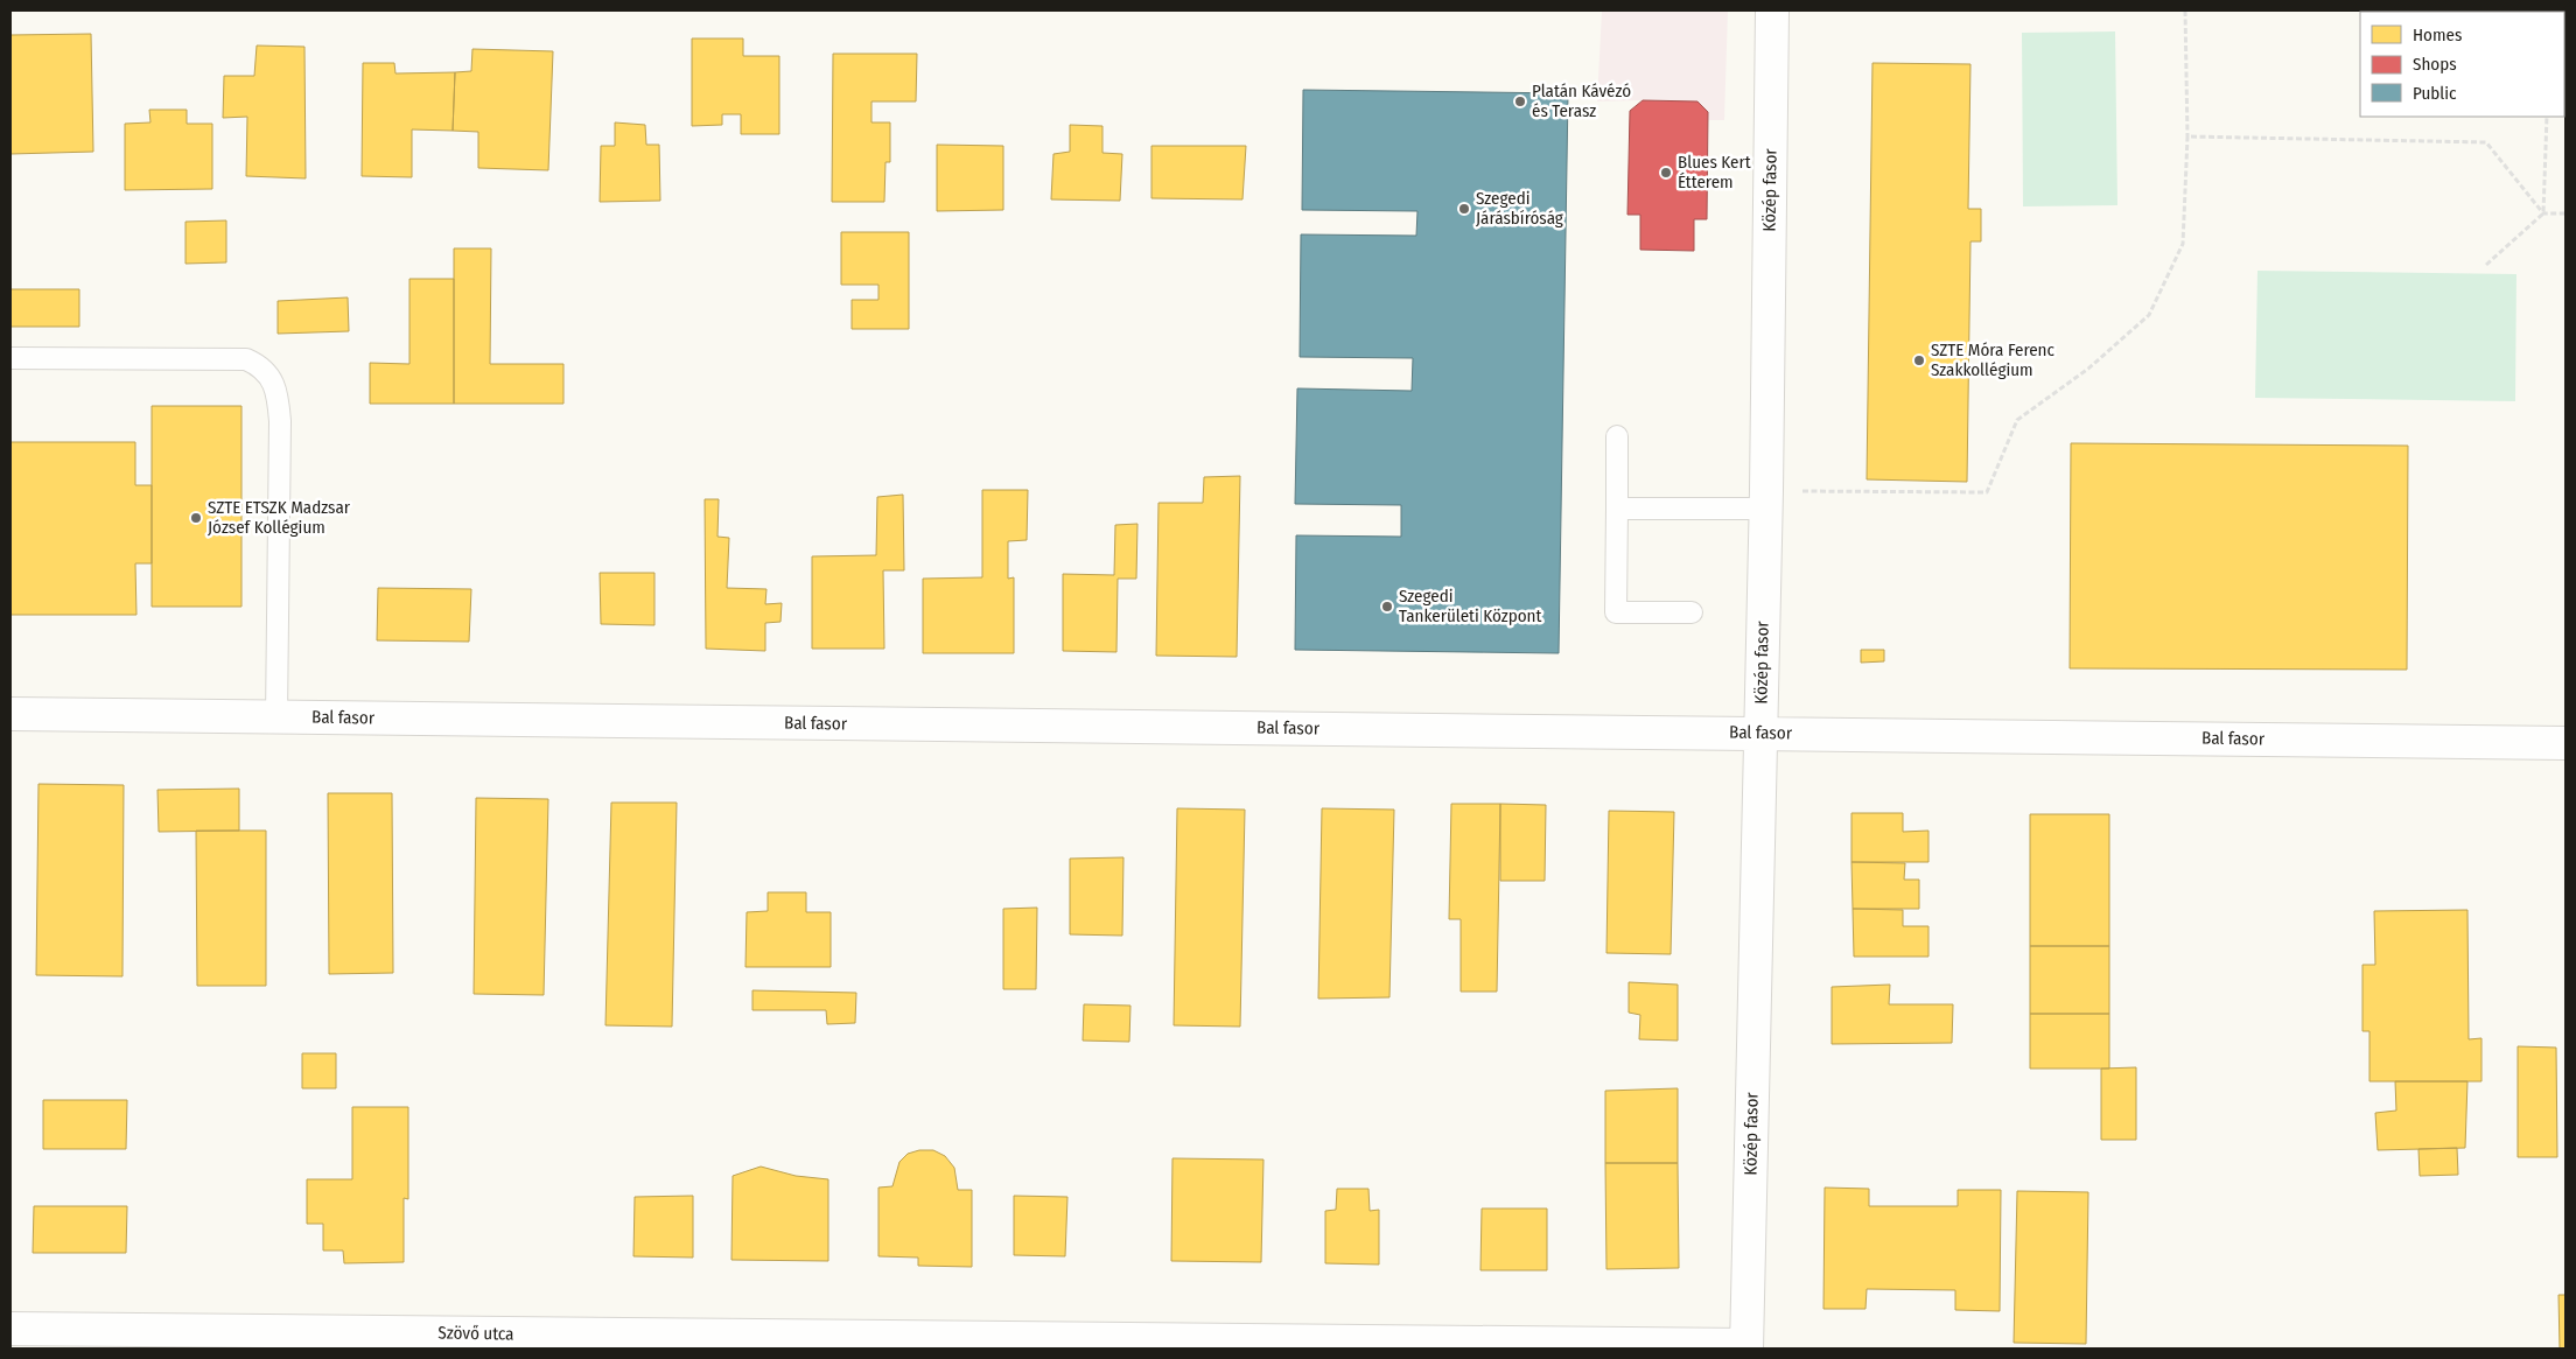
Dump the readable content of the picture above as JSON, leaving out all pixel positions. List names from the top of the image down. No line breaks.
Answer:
{"streets":{"street":["Közép fasor","Bal fasor","Szövő utca"]},"crossings":[["Közép fasor","Bal fasor"],["Közép fasor","Szövő utca"]],"places":["Platán Kávézó és Terasz","Blues Kert Étterem","Szegedi Járásbíróság","SZTE Móra Ferenc Szakkollégium","SZTE ETSZK Madzsar József Kollégium","Szegedi Tankerületi Központ"],"legend":["Homes","Shops","Public"]}
